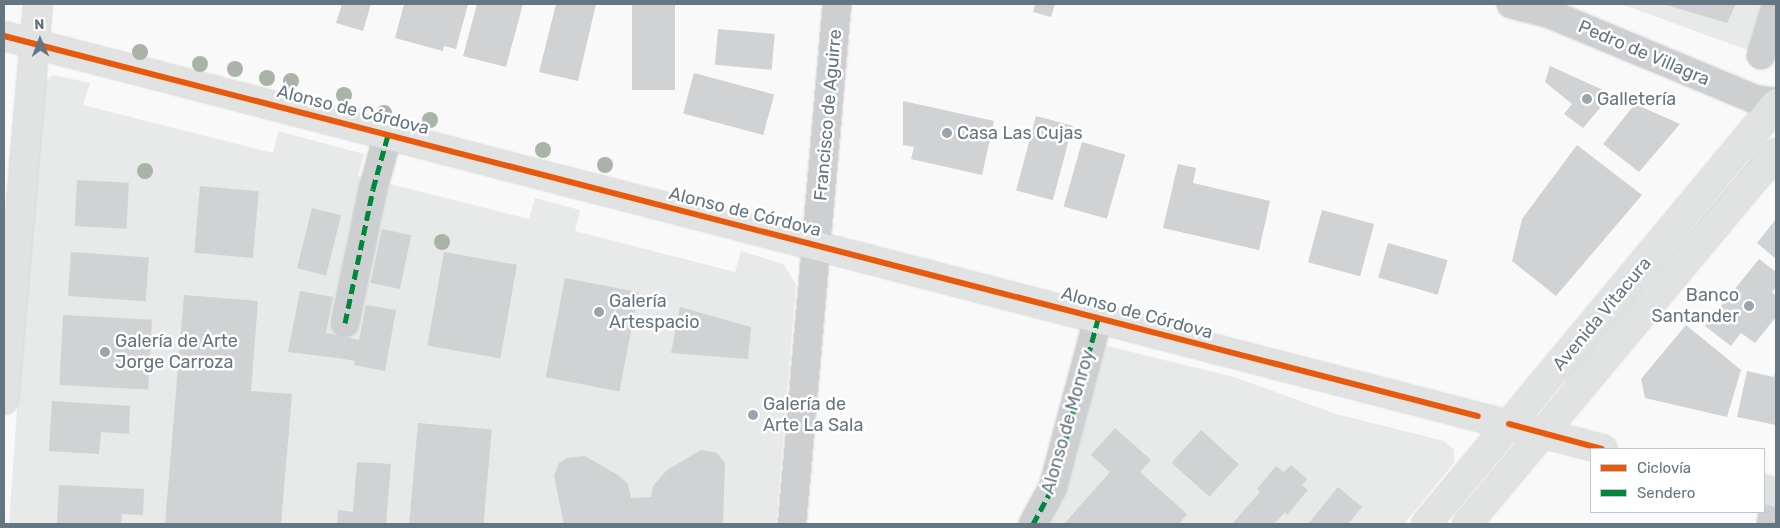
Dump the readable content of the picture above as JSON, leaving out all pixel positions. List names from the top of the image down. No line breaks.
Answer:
{"streets":{"main road":["Alonso de Córdova","Avenida Vitacura"],"street":["Pedro de Villagra","Francisco de Aguirre","Alonso de Monroy"]},"crossings":[["Pedro de Villagra","Avenida Vitacura"],["Alonso de Córdova","Francisco de Aguirre"],["Alonso de Córdova","Avenida Vitacura"],["Alonso de Córdova","Alonso de Monroy"]],"places":["Galletería","Casa Las Cujas","Banco Santander","Galería Artespacio","Galería de Arte Jorge Carroza","Galería de Arte La Sala"],"legend":["Ciclovía","Sendero"],"north":"top"}
